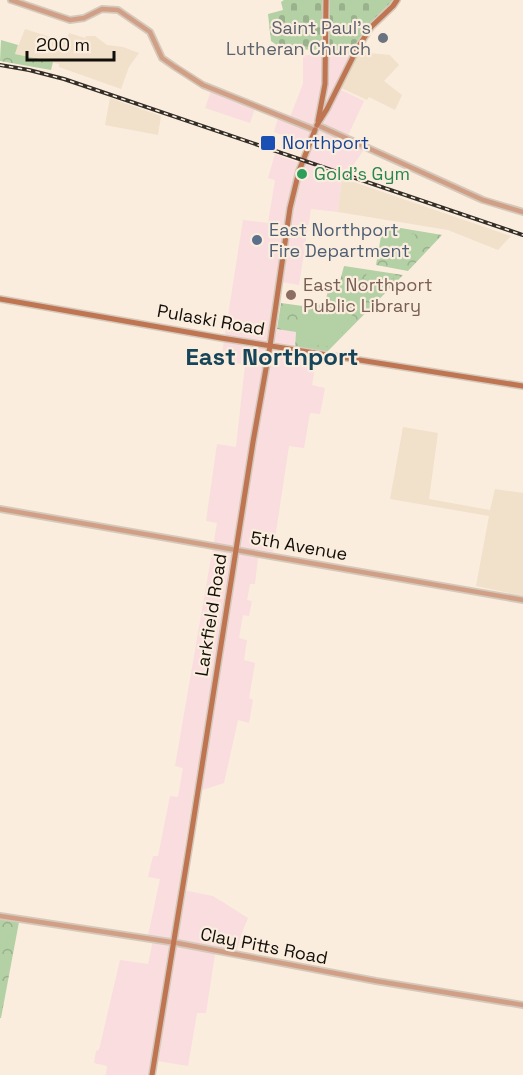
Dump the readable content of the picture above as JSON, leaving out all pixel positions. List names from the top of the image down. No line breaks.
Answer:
{"streets":{"main road":["Pulaski Road","Larkfield Road"],"street":["5th Avenue","Clay Pitts Road"]},"crossings":[["Pulaski Road","Larkfield Road"],["5th Avenue","Larkfield Road"],["Larkfield Road","Clay Pitts Road"]],"districts":["East Northport"],"places":{"other":["Saint Paul's Lutheran Church","Gold's Gym","East Northport Fire Department","East Northport Public Library"],"transit":["Northport"]},"scale_bar":"200 m"}
